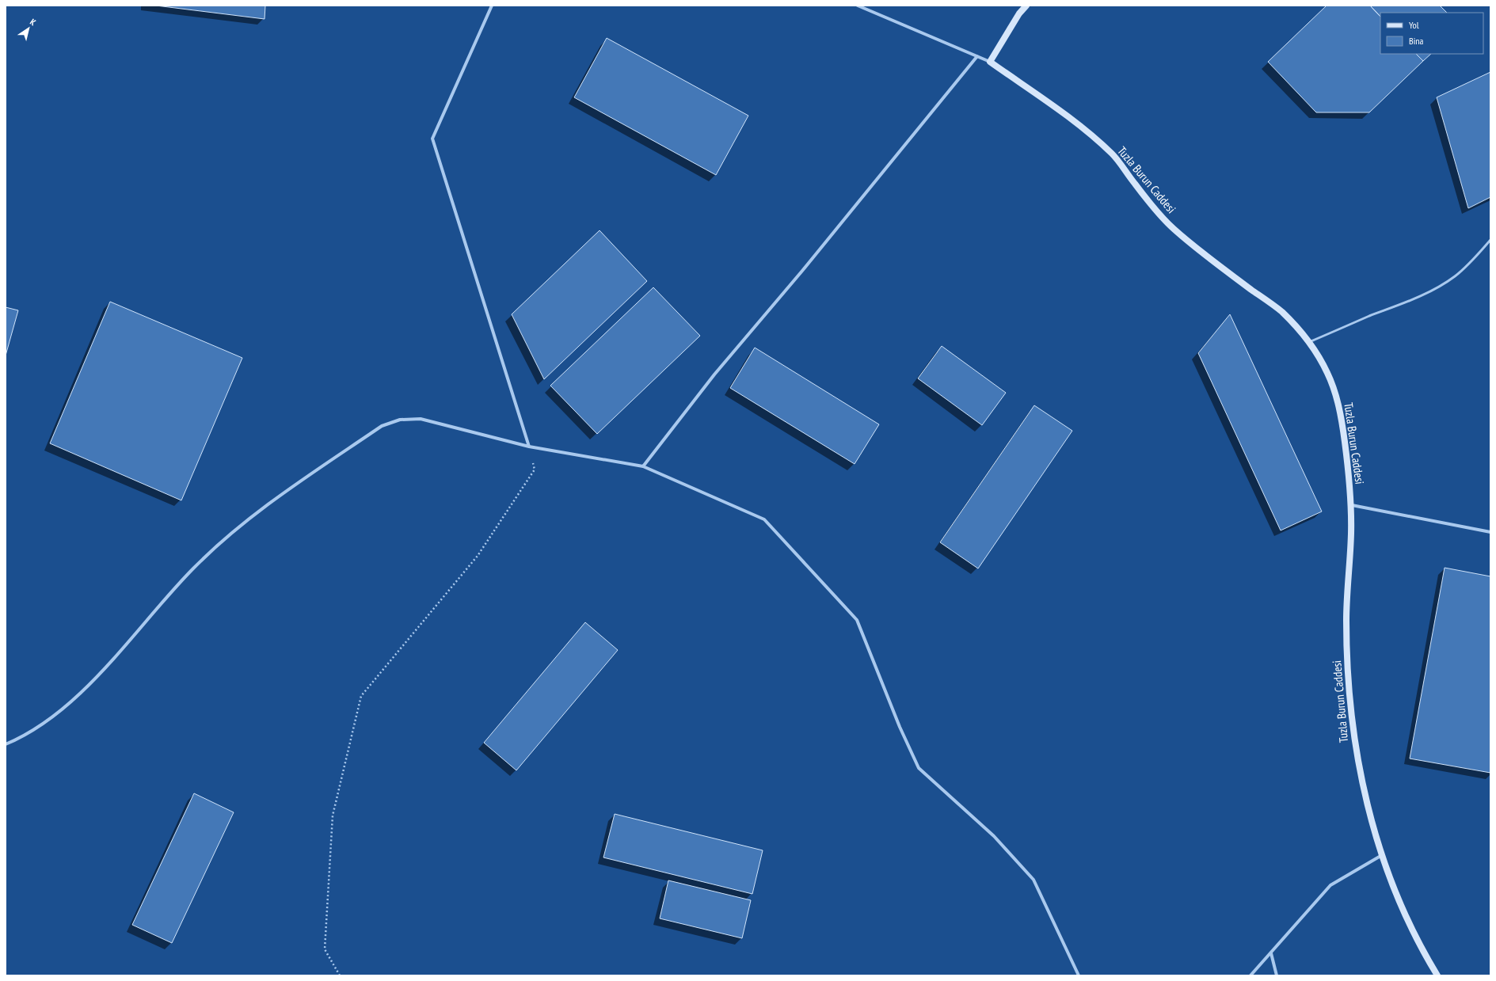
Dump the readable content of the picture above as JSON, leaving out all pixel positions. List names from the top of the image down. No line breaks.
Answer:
{"streets":{"street":["Tuzla Burun Caddesi"]},"legend":["Yol","Bina"],"north":"top right"}
